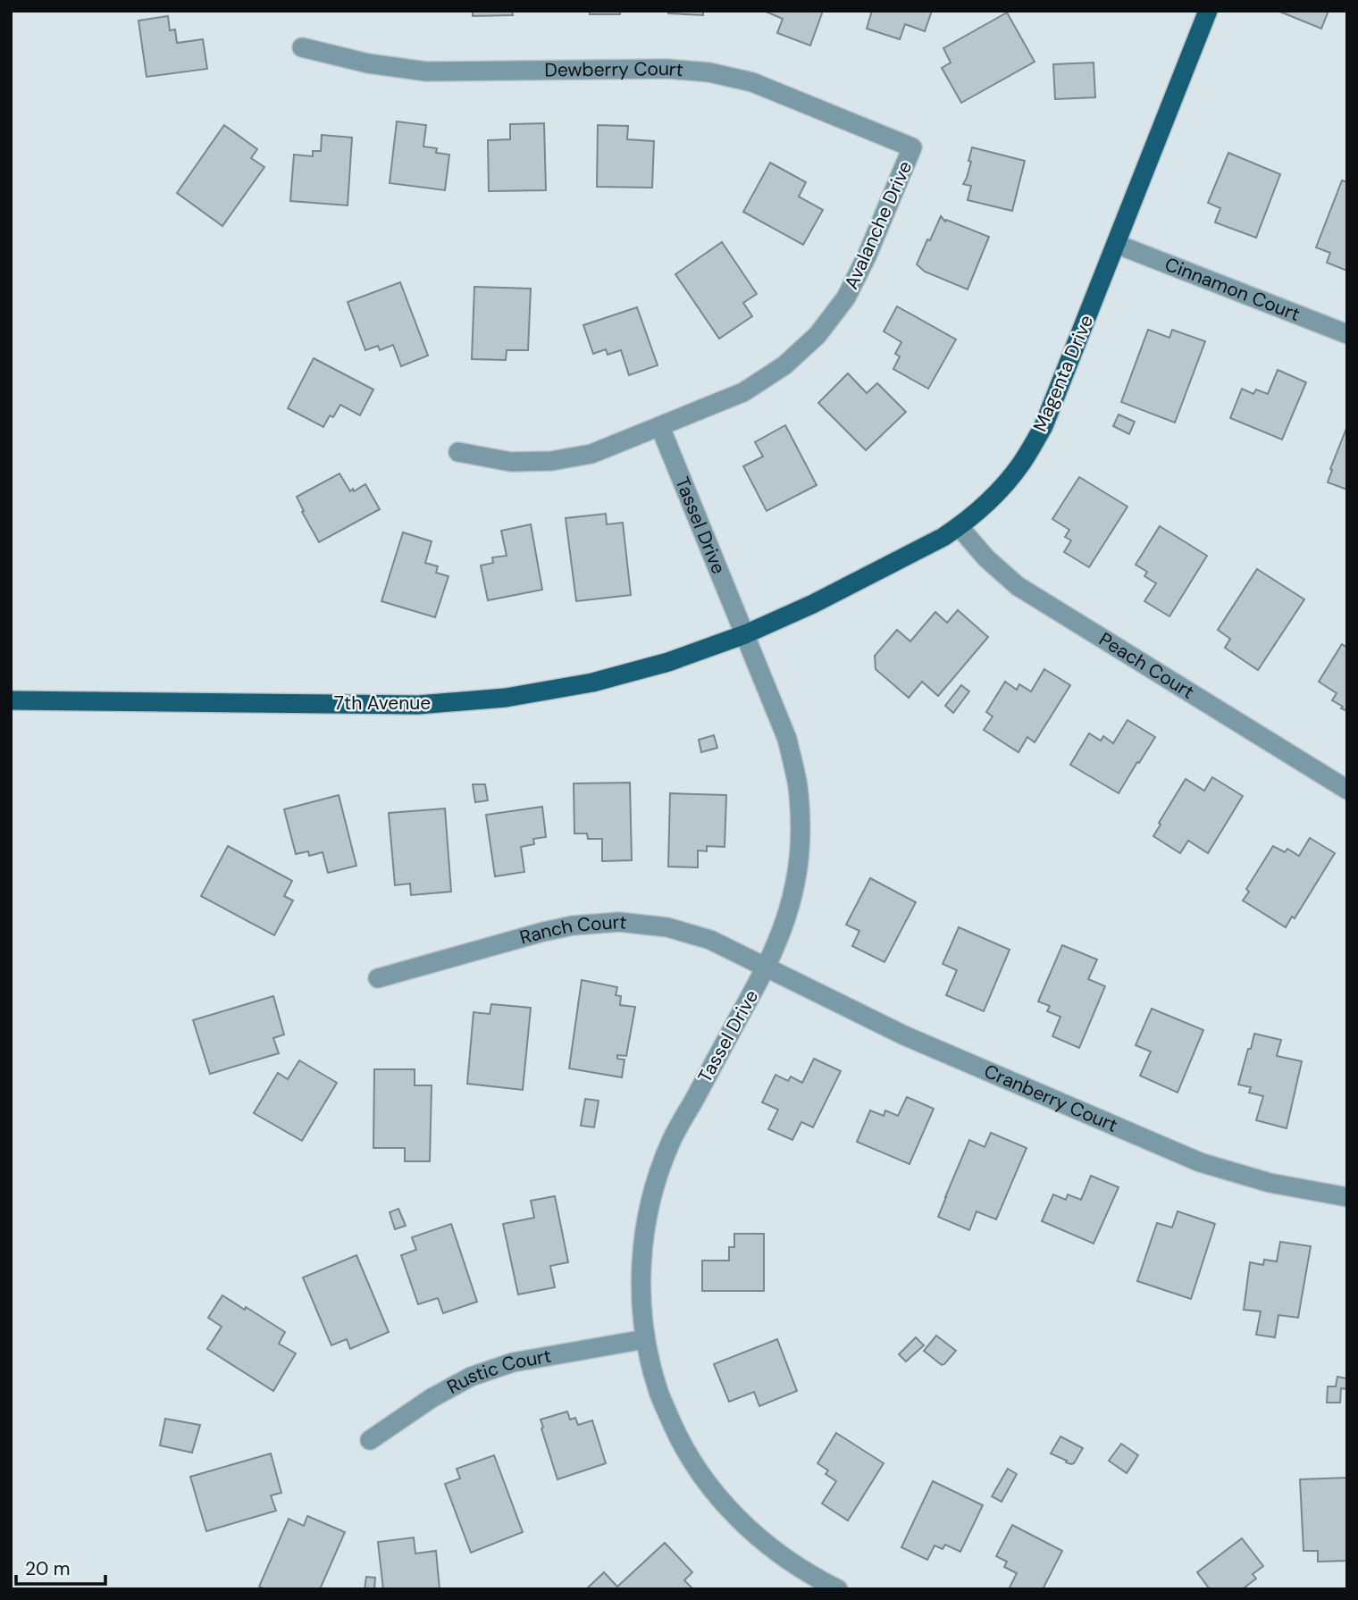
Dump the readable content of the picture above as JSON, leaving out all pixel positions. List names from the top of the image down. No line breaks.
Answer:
{"streets":{"main road":["Magenta Drive","7th Avenue"],"street":["Dewberry Court","Avalanche Drive","Cinnamon Court","Tassel Drive","Peach Court","Ranch Court","Cranberry Court","Rustic Court"]},"crossings":[["Dewberry Court","Avalanche Drive"],["Avalanche Drive","Tassel Drive"],["Cinnamon Court","Magenta Drive"],["Magenta Drive","Tassel Drive"],["Magenta Drive","Peach Court"],["Magenta Drive","7th Avenue"],["Tassel Drive","7th Avenue"],["Tassel Drive","Ranch Court"],["Tassel Drive","Cranberry Court"],["Tassel Drive","Rustic Court"],["Ranch Court","Cranberry Court"]],"scale_bar":"20 m"}
